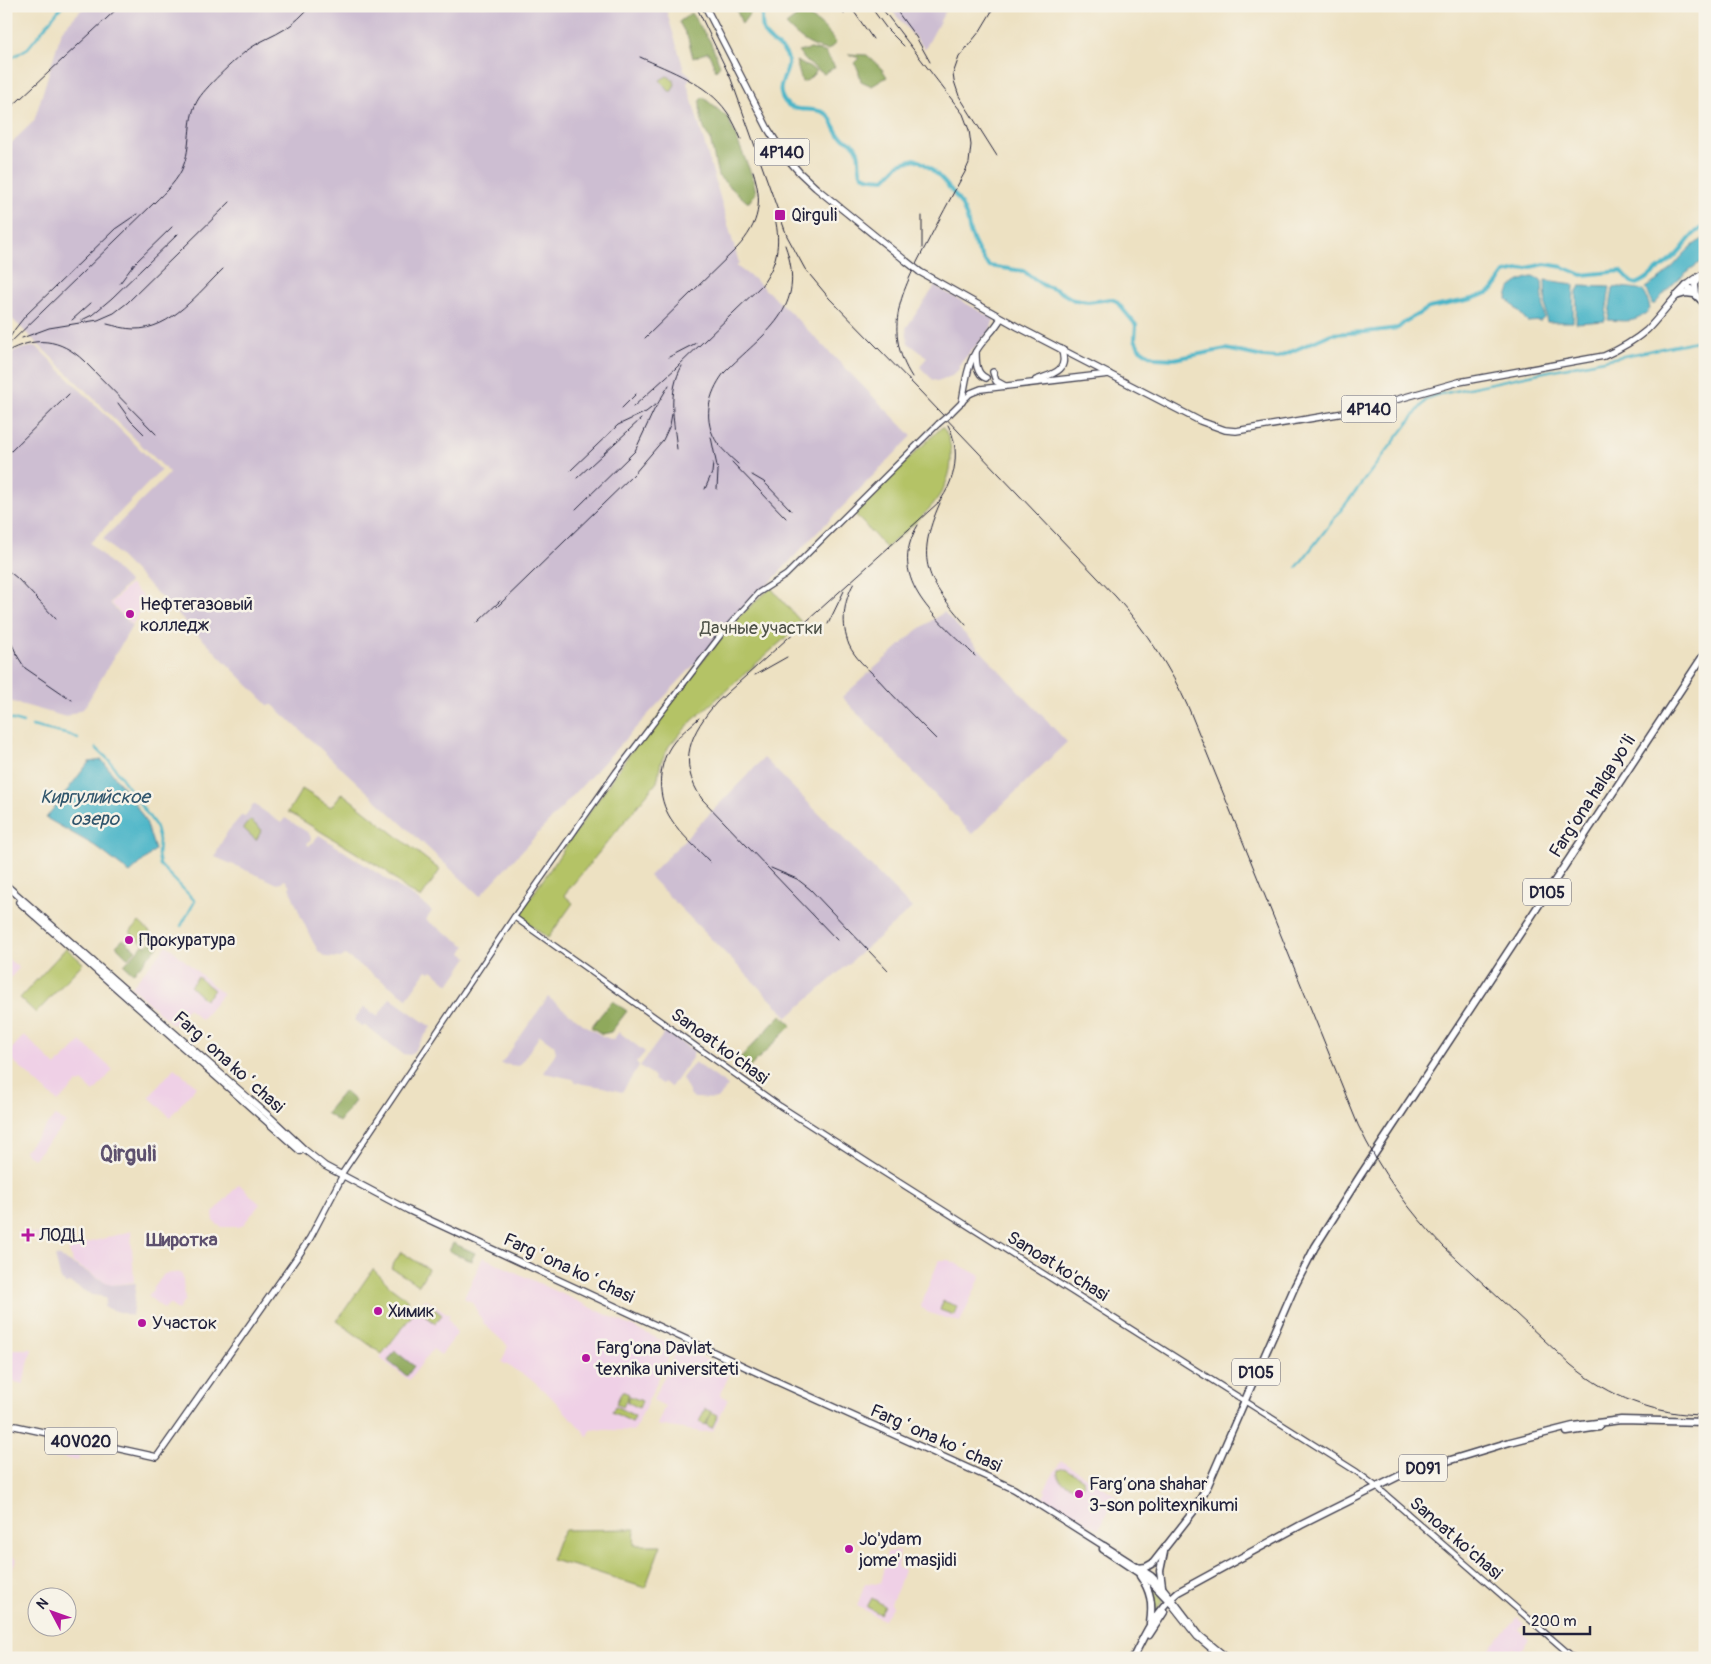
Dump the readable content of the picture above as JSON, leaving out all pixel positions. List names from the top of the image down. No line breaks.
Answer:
{"streets":{"highway":["Farg‘ona halqa yo‘li","D105","Fargʻona koʻchasi","D091"],"main road":["4P140","Sanoat ko'chasi","40V020"]},"crossings":[["Farg‘ona halqa yo‘li","D105"],["Farg‘ona halqa yo‘li","Sanoat ko'chasi"],["D105","Fargʻona koʻchasi"],["Sanoat ko'chasi","D091"],["Fargʻona koʻchasi","40V020"],["Fargʻona koʻchasi","D091"]],"districts":["Qirguli","Широтка"],"water":["Киргулийское озеро"],"parks":["Дачные участки"],"places":{"transit":["Qirguli"],"other":["Нефтегазовый колледж","Прокуратура","Химик","Участок","Farg'ona Davlat texnika universiteti","Farg‘ona shahar 3-son politexnikumi","Jo'ydam jome' masjidi"],"health":["ЛОДЦ"]},"scale_bar":"200 m","north":"top left"}
